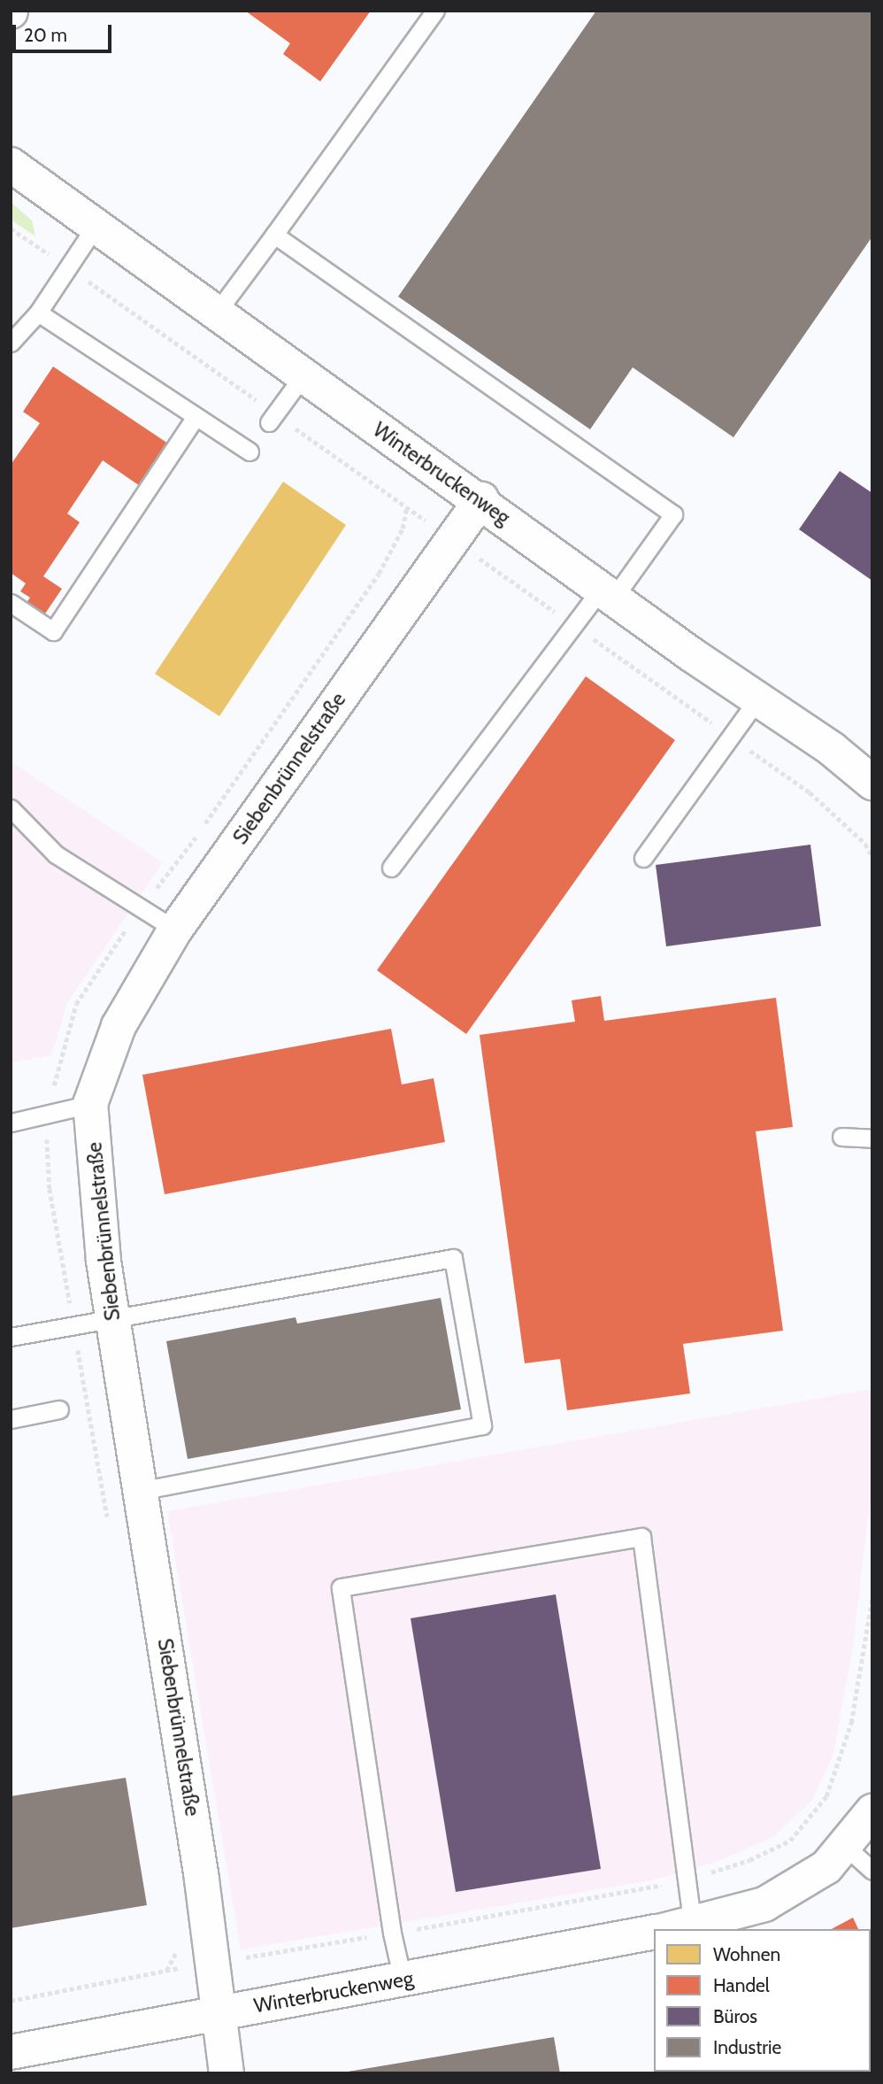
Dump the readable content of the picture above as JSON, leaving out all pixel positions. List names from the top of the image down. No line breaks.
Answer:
{"streets":{"street":["Winterbruckenweg","Siebenbrünnelstraße"]},"crossings":[["Winterbruckenweg","Siebenbrünnelstraße"]],"legend":["Wohnen","Handel","Büros","Industrie"],"scale_bar":"20 m"}
